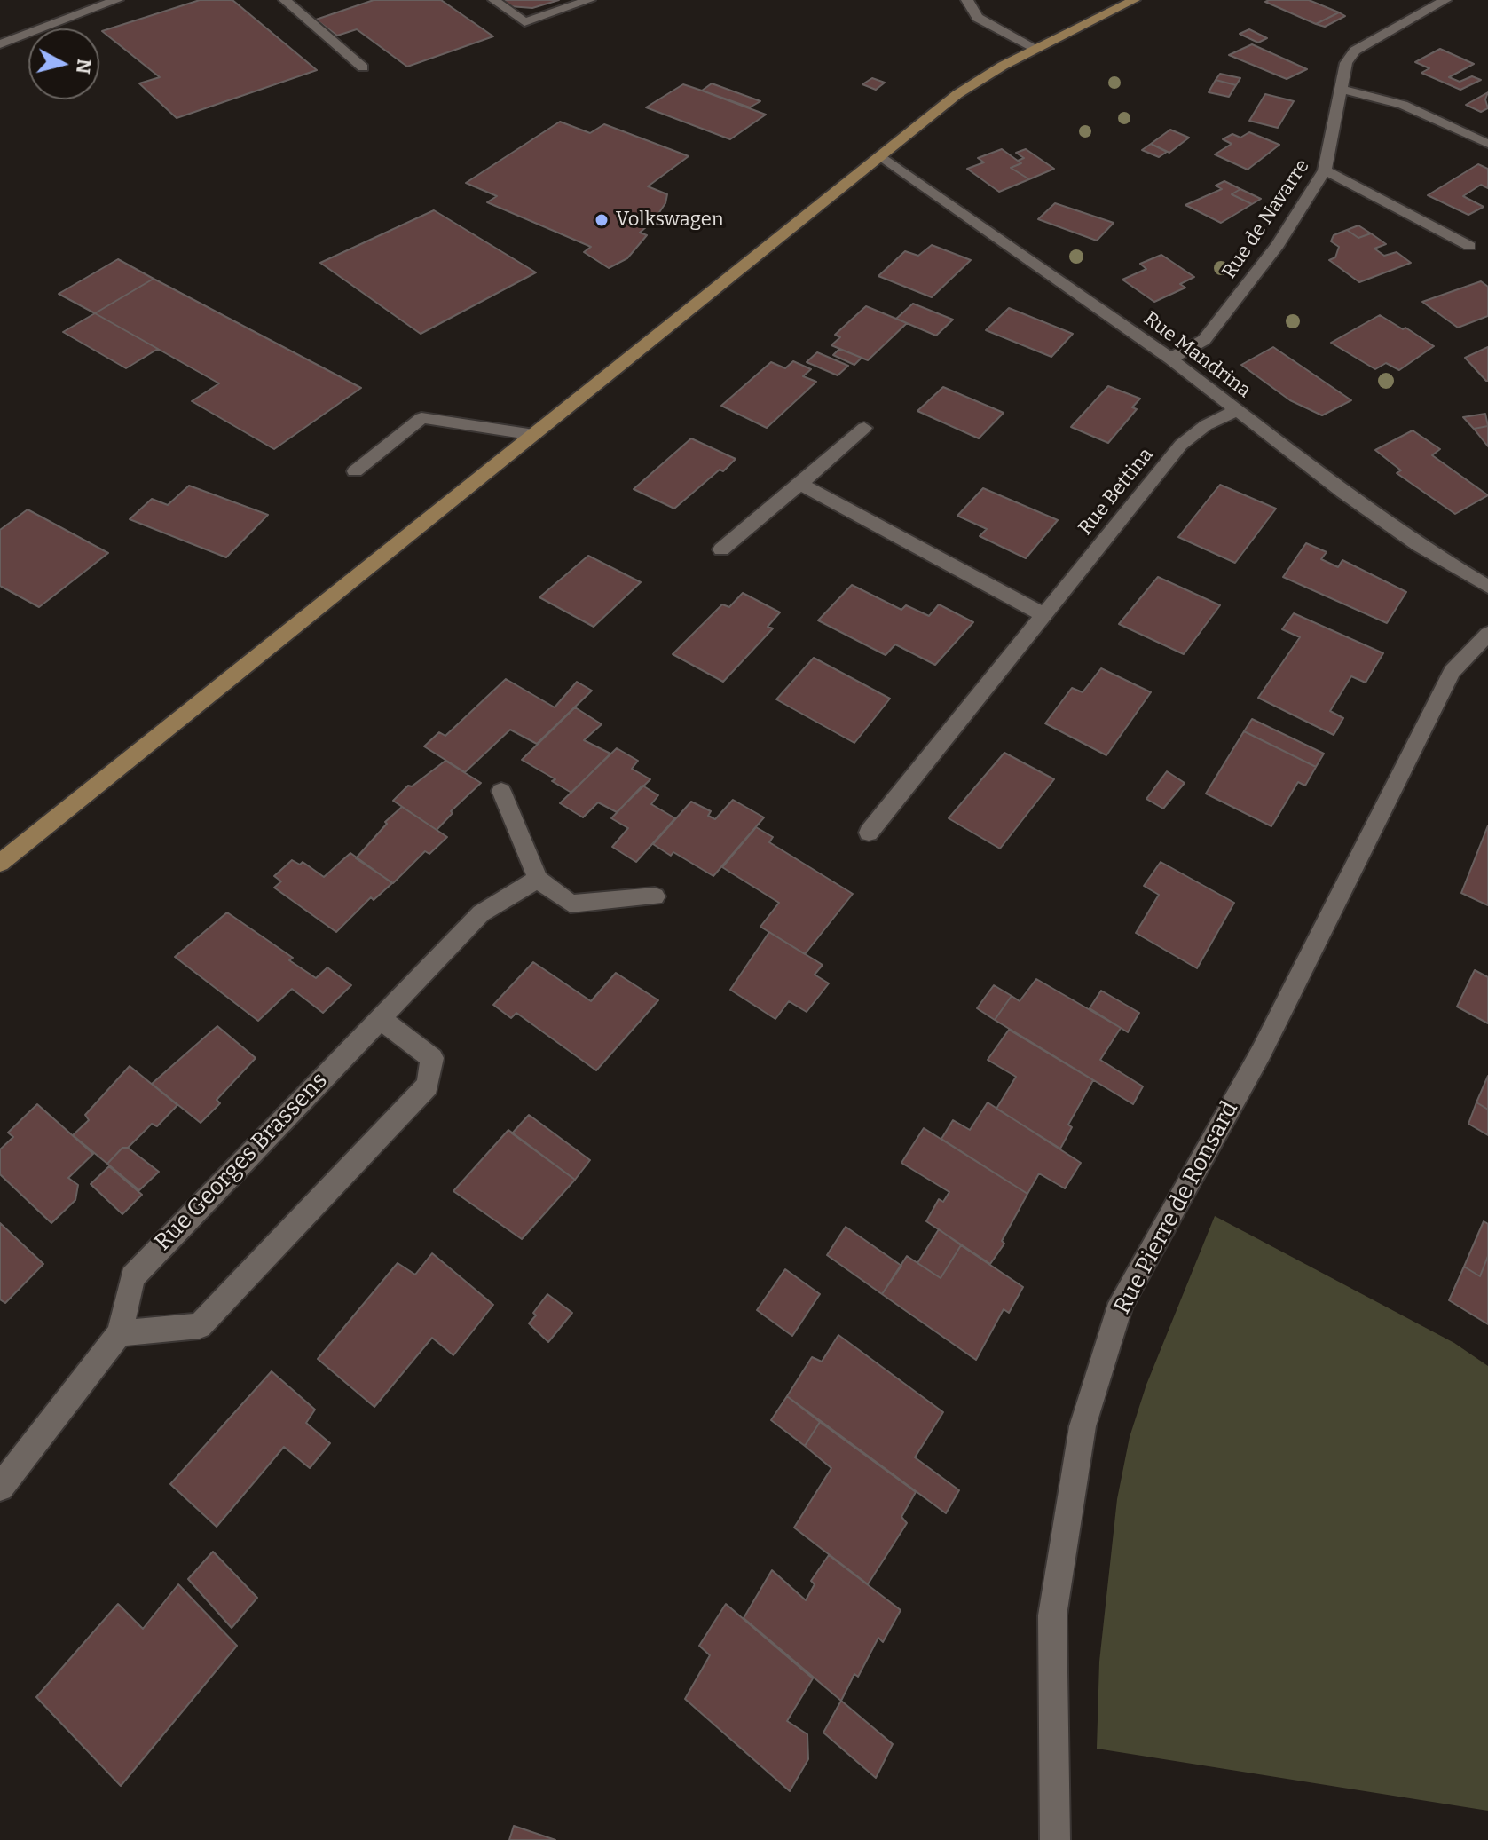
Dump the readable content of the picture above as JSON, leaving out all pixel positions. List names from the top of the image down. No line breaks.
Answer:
{"streets":{"street":["Rue de Navarre","Rue Mandrina","Rue Bettina","Rue Georges Brassens","Rue Pierre de Ronsard"]},"crossings":[["Rue de Navarre","Rue Mandrina"],["Rue Mandrina","Rue Bettina"]],"places":["Volkswagen"],"north":"right"}
